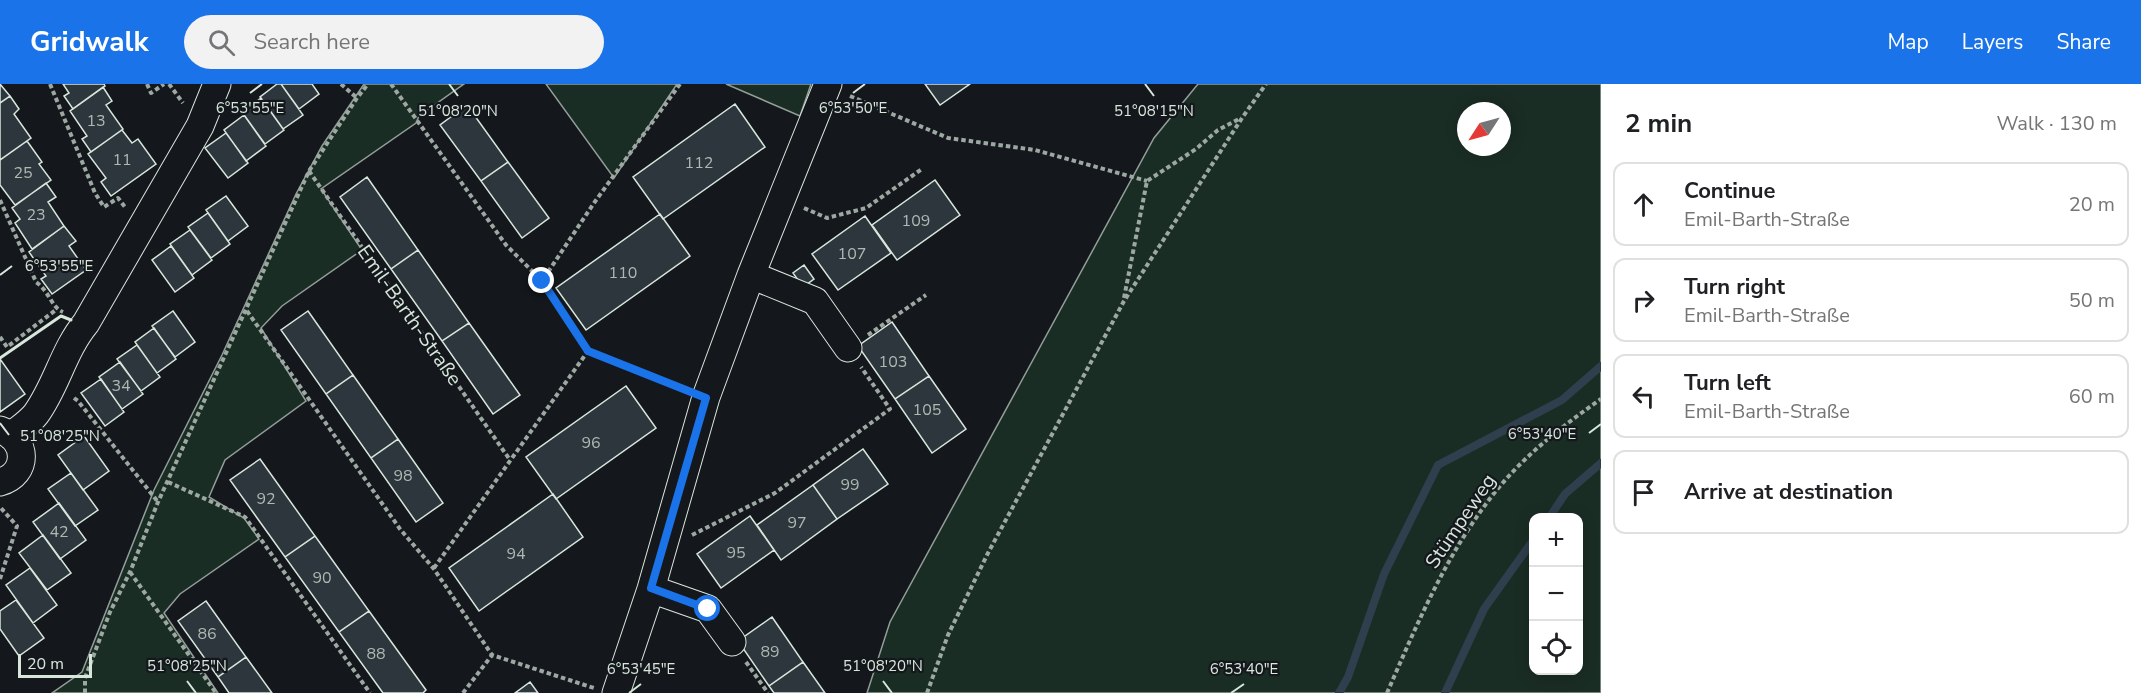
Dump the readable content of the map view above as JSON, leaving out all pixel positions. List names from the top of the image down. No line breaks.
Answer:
{"streets":{"path":["Emil-Barth-Straße","Stümpeweg"]},"house_numbers":["13","11","112","25","23","109","107","110","103","34","105","96","98","99","92","97","42","95","94","90","86","89","88"],"scale_bar":"20 m","north":"bottom left","page":{"header":"Gridwalk","search":"Search here","nav":["Map","Layers","Share"],"heading":["2 min","Walk · 130 m"],"list":[["Continue","Emil-Barth-Straße","20 m"],["Turn right","Emil-Barth-Straße","50 m"],["Turn left","Emil-Barth-Straße","60 m"],"Arrive at destination"],"map_buttons":["+","−"],"scale":"20 m"},"coordinates":["6°53'55\"E","6°53'50\"E","51°08'20\"N","51°08'15\"N","6°53'40\"E","51°08'25\"N","6°53'45\"E"]}
